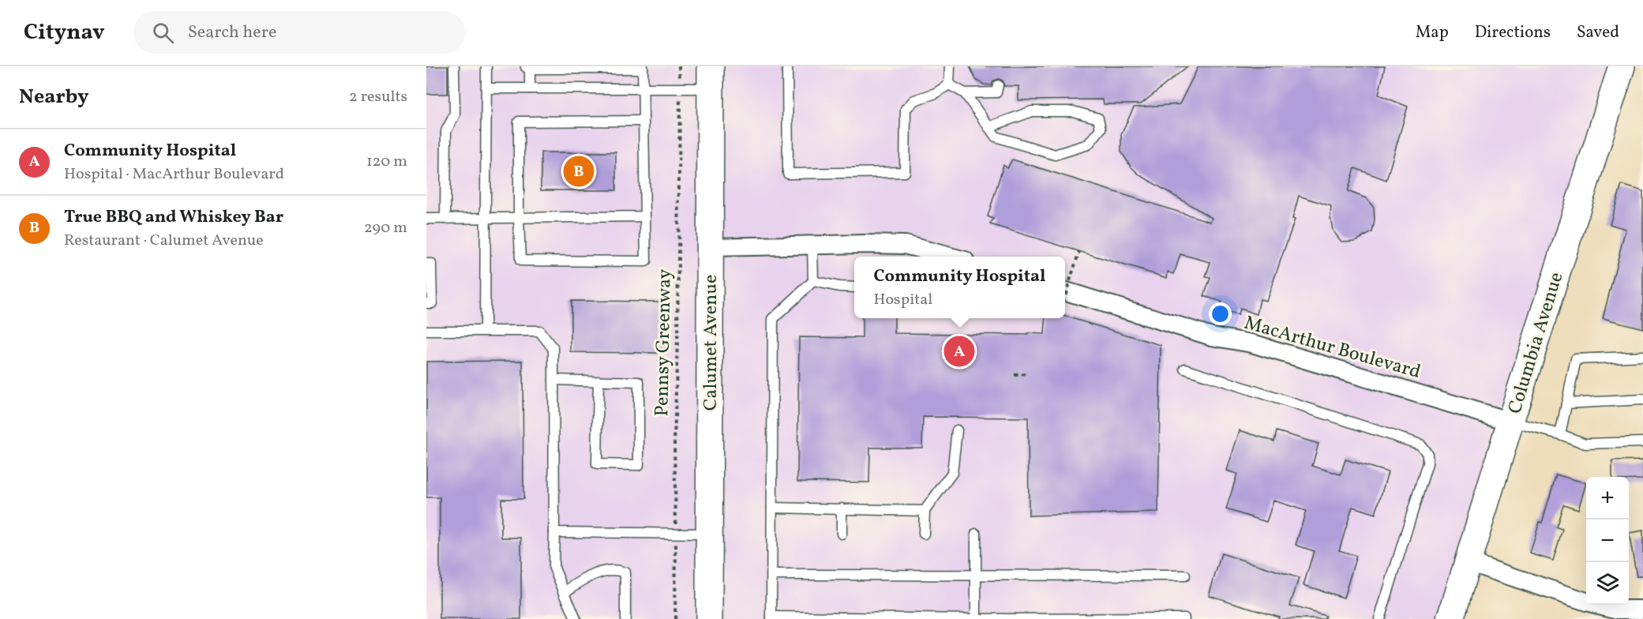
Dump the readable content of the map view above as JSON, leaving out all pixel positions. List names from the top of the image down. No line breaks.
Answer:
{"streets":{"street":["Calumet Avenue","Columbia Avenue","MacArthur Boulevard"],"path":["Pennsy Greenway"]},"crossings":[["Columbia Avenue","MacArthur Boulevard"]],"page":{"header":"Citynav","search":"Search here","nav":["Map","Directions","Saved"],"heading":["Nearby","2 results"],"list":[{"mark":"A","name":"Community Hospital","note":"Hospital · MacArthur Boulevard","value":"120 m"},{"mark":"B","name":"True BBQ and Whiskey Bar","note":"Restaurant · Calumet Avenue","value":"290 m"}],"pins":["B","A"],"popup":["Community Hospital","Hospital"],"map_buttons":["+","−"]}}
